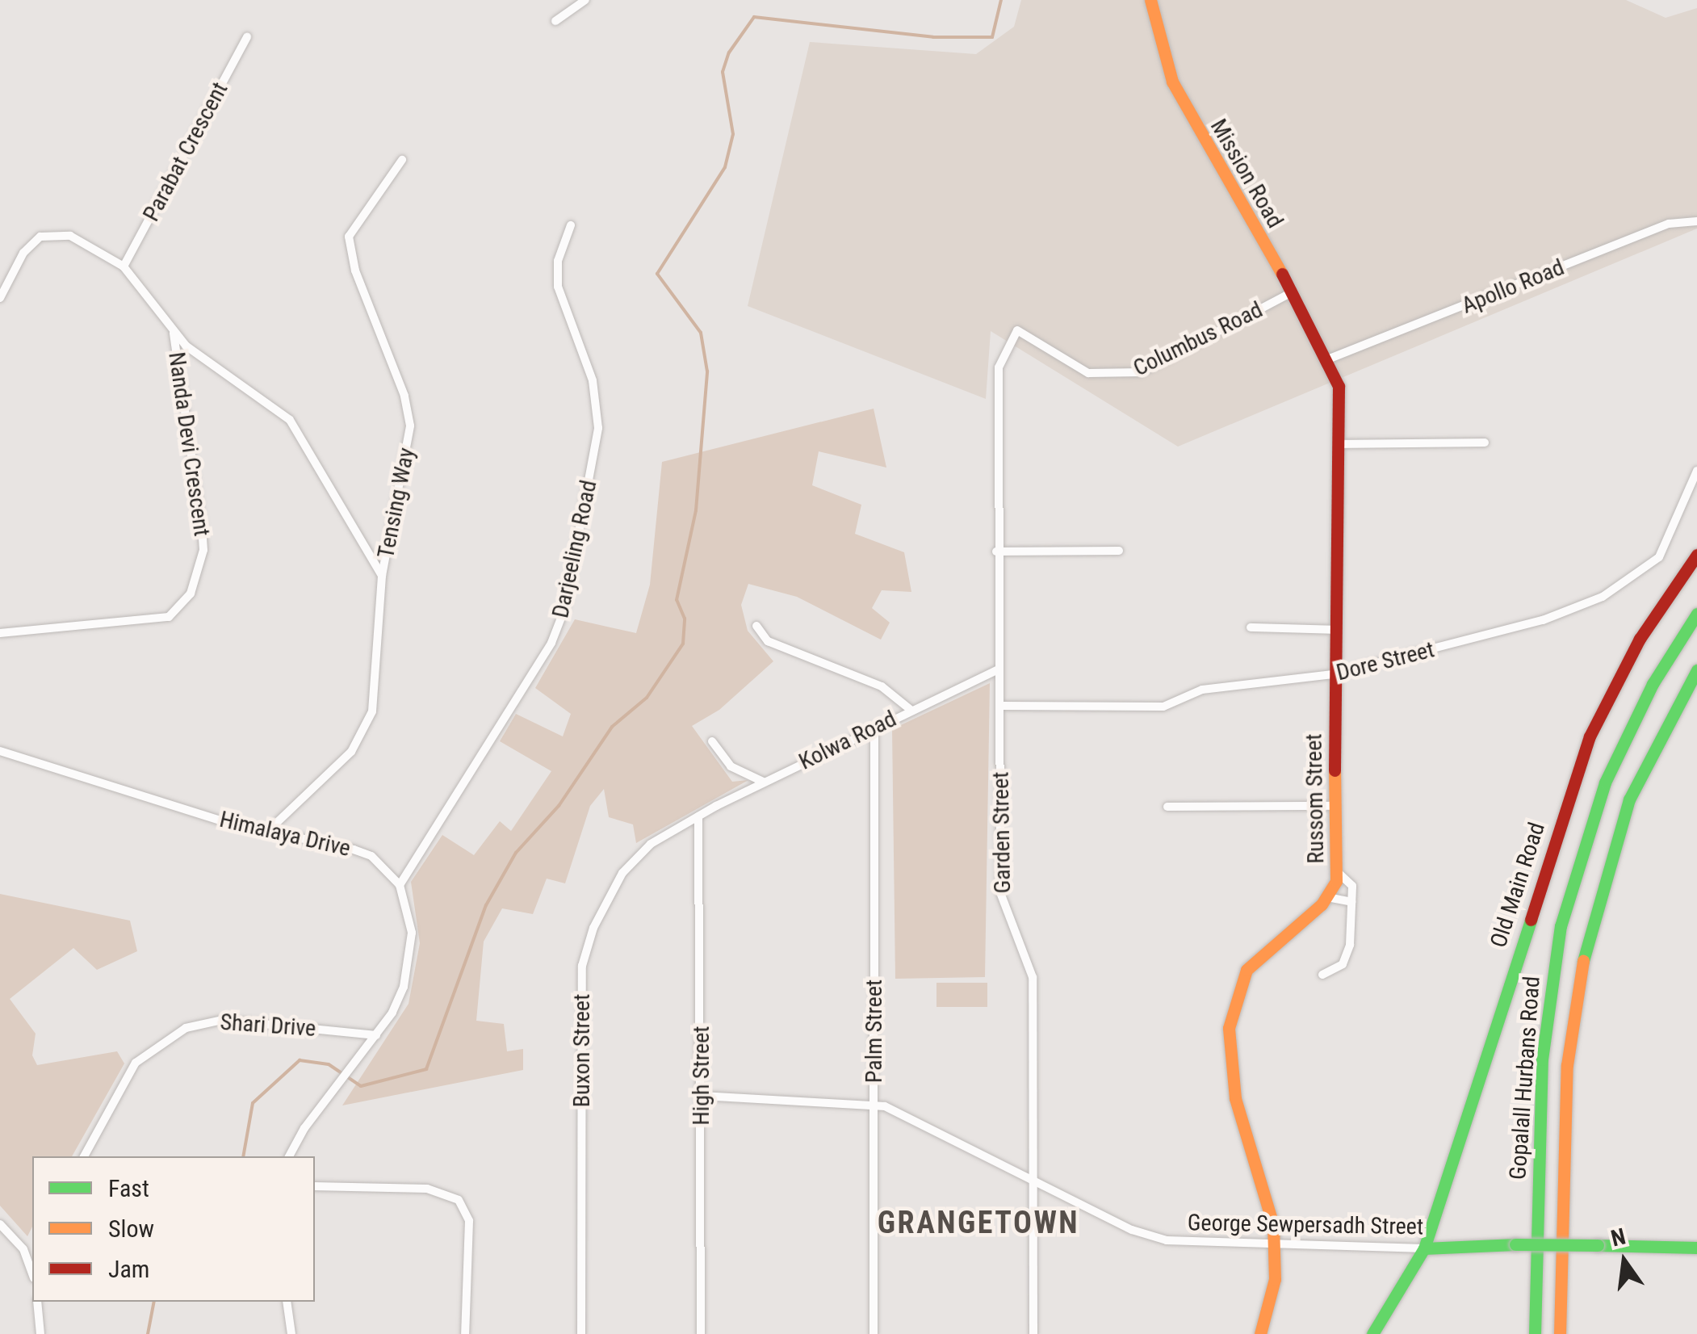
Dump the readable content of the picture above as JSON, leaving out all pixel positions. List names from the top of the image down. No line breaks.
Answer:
{"streets":{"street":["Parabat Crescent","Mission Road","Apollo Road","Columbus Road","Nanda Devi Crescent","Tensing Way","Darjeeling Road","Dore Street","Kolwa Road","Russom Street","Garden Street","Himalaya Drive","Old Main Road","Shari Drive","Palm Street","Buxon Street","High Street","Gopalall Hurbans Road","George Sewpersadh Street"]},"crossings":[["Mission Road","Apollo Road"],["Mission Road","Columbus Road"],["Mission Road","Russom Street"],["Apollo Road","Russom Street"],["Columbus Road","Garden Street"],["Tensing Way","Himalaya Drive"],["Darjeeling Road","Himalaya Drive"],["Dore Street","Russom Street"],["Dore Street","Garden Street"],["Kolwa Road","Garden Street"],["Kolwa Road","Palm Street"],["Kolwa Road","Buxon Street"],["Kolwa Road","High Street"],["Russom Street","George Sewpersadh Street"],["Garden Street","George Sewpersadh Street"],["Himalaya Drive","Shari Drive"],["Old Main Road","George Sewpersadh Street"],["Palm Street","George Sewpersadh Street"],["Buxon Street","High Street"],["High Street","George Sewpersadh Street"]],"districts":["GRANGETOWN"],"legend":["Fast","Slow","Jam"],"north":"top"}
